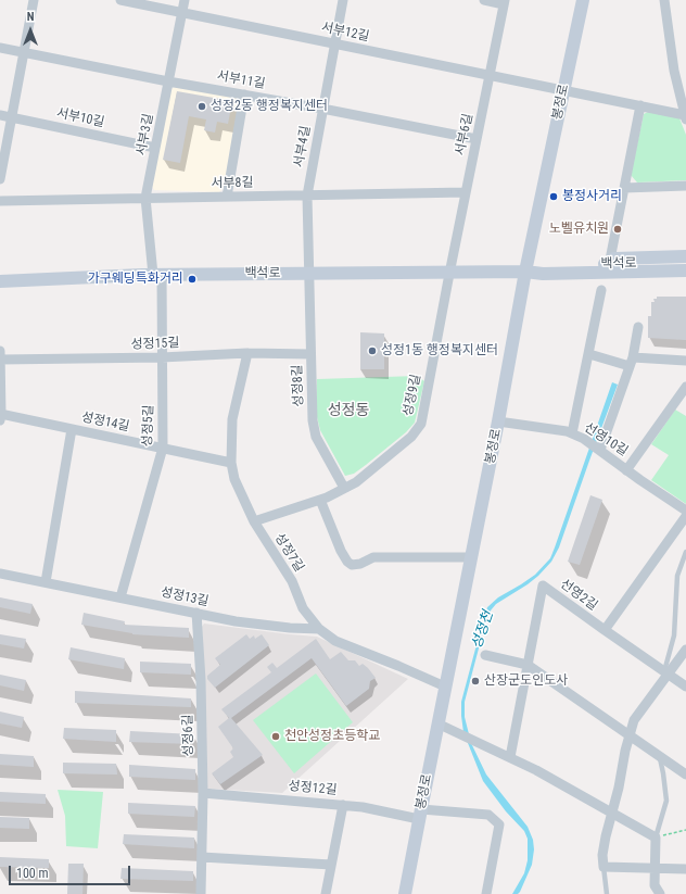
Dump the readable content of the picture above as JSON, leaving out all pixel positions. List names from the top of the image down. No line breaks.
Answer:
{"streets":{"main road":["봉정로","백석로"],"street":["서부12길","서부11길","서부10길","서부3길","서부6길","서부4길","서부8길","성정15길","성정8길","성정9길","성정14길","성정5길","선영10길","성정7길","선영2길","성정13길","성정6길","성정12길"]},"crossings":[["서부12길","봉정로"],["서부12길","서부3길"],["서부12길","서부6길"],["서부12길","서부4길"],["서부11길","서부3길"],["서부11길","서부6길"],["서부11길","서부4길"],["봉정로","백석로"],["봉정로","선영10길"],["봉정로","성정7길"],["봉정로","성정12길"],["서부10길","서부3길"],["서부3길","서부8길"],["서부3길","백석로"],["서부3길","성정5길"],["서부6길","서부8길"],["서부6길","백석로"],["서부6길","성정9길"],["서부4길","서부8길"],["서부4길","백석로"],["서부4길","성정8길"],["백석로","성정8길"],["백석로","성정9길"],["백석로","성정5길"],["성정15길","성정8길"],["성정15길","성정5길"],["성정15길","성정7길"],["성정8길","성정9길"],["성정9길","성정7길"],["성정14길","성정5길"],["성정14길","성정7길"],["성정5길","성정13길"],["성정7길","성정13길"],["성정13길","성정6길"],["성정6길","성정12길"]],"districts":["성정동"],"water":["성정천"],"places":["성정2동 행정복지센터","봉정사거리","노벨유치원","가구웨딩특화거리","성정1동 행정복지센터","산장군도인도사","천안성정초등학교"],"scale_bar":"100 m","north":"top"}
